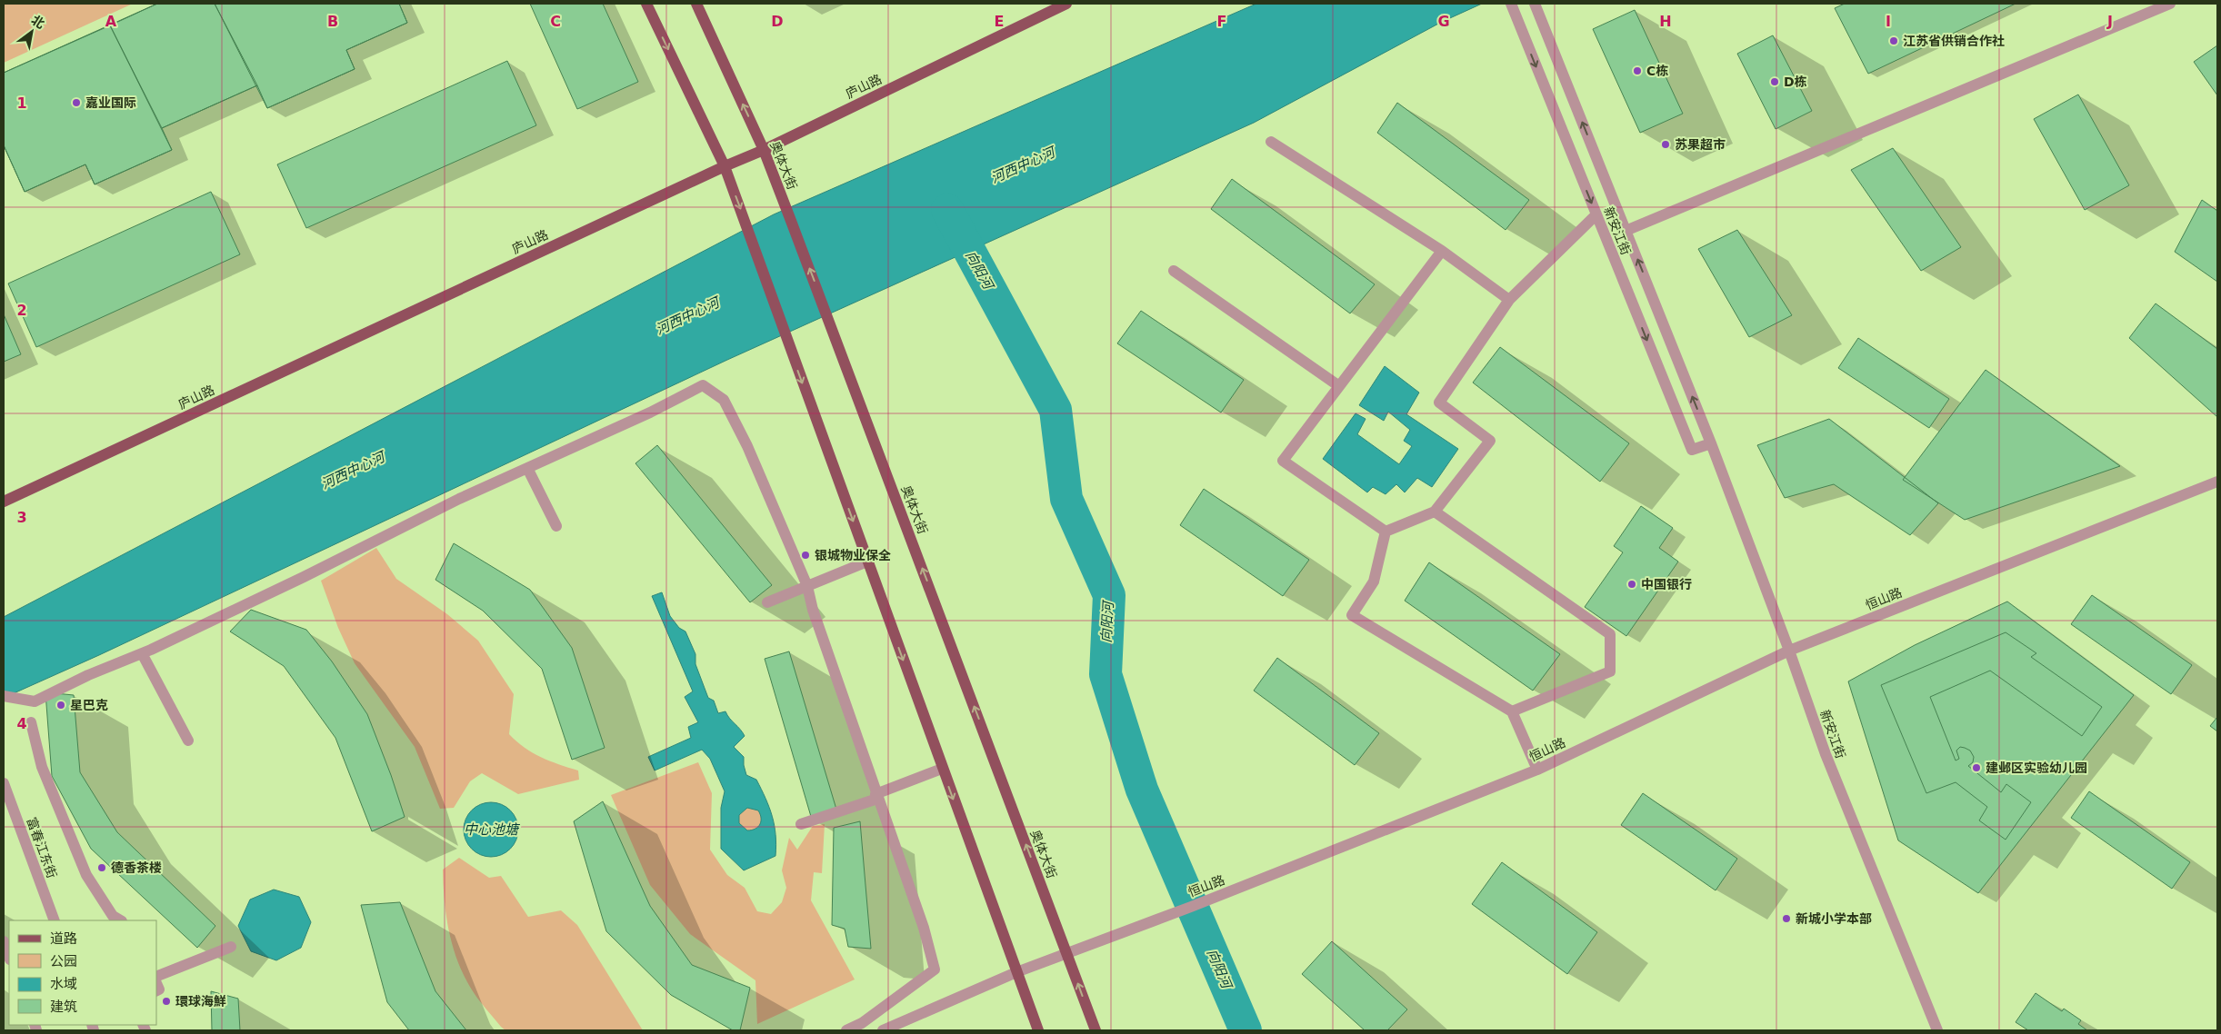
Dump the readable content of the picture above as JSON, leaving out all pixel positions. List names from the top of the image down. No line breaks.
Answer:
{"streets":{"main road":["庐山路","奥体大街"],"street":["新安江街","恒山路","富春江东街"]},"crossings":[["庐山路","奥体大街"],["奥体大街","恒山路"],["新安江街","恒山路"]],"water":["河西中心河","向阳河","中心池塘"],"places":["江苏省供销合作社","C栋","D栋","嘉业国际","苏果超市","银城物业保全","中国银行","星巴克","建邺区实验幼儿园","德香茶楼","新城小学本部","環球海鮮"],"legend":["道路","公园","水域","建筑"],"north":"top right","grid":{"columns":["A","B","C","D","E","F","G","H","I","J"],"rows":["1","2","3","4"]}}
